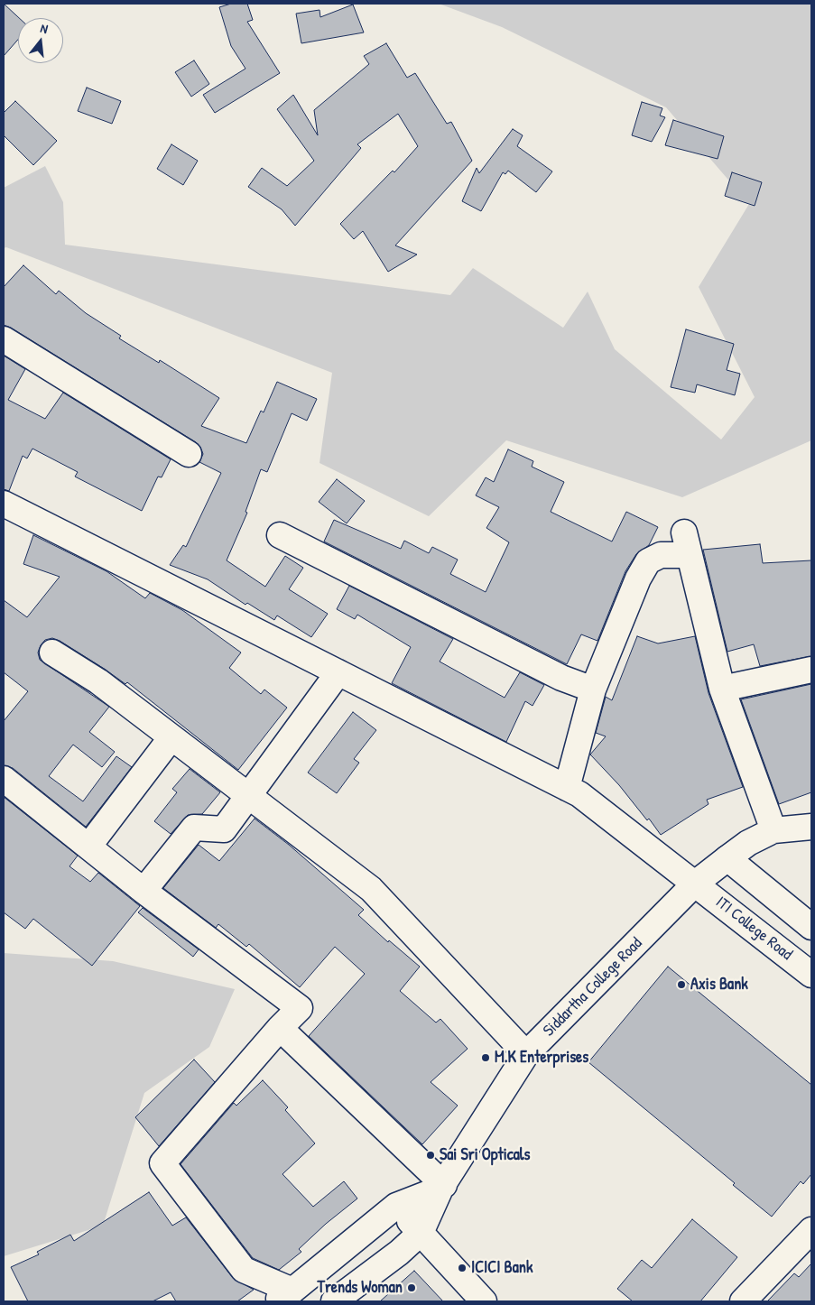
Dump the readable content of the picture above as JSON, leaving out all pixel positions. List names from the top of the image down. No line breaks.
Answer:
{"streets":{"street":["ITI College Road","Siddartha College Road"]},"crossings":[["ITI College Road","Siddartha College Road"]],"places":["Axis Bank","M.K Enterprises","Sai Sri Opticals","ICICI Bank","Trends Woman"],"north":"top"}
